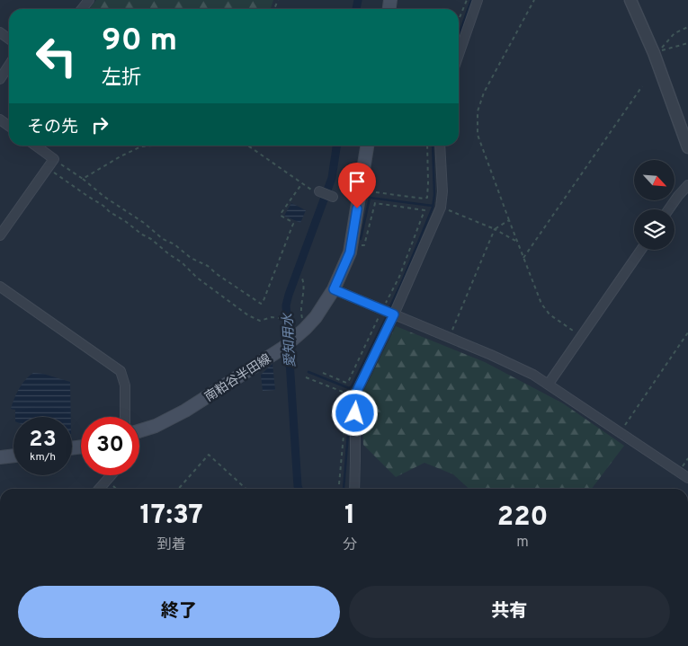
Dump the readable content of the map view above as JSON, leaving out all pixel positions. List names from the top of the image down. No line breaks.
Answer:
{"streets":{"main road":["南粕谷半田線"]},"water":["愛知用水"],"north":"bottom right","page":{"turn":["90 m","左折"],"then":"その先","speed":"23 km/h","limit":"30","eta":["17:37","到着","1","分","220","m"],"buttons":["終了","共有"]}}
